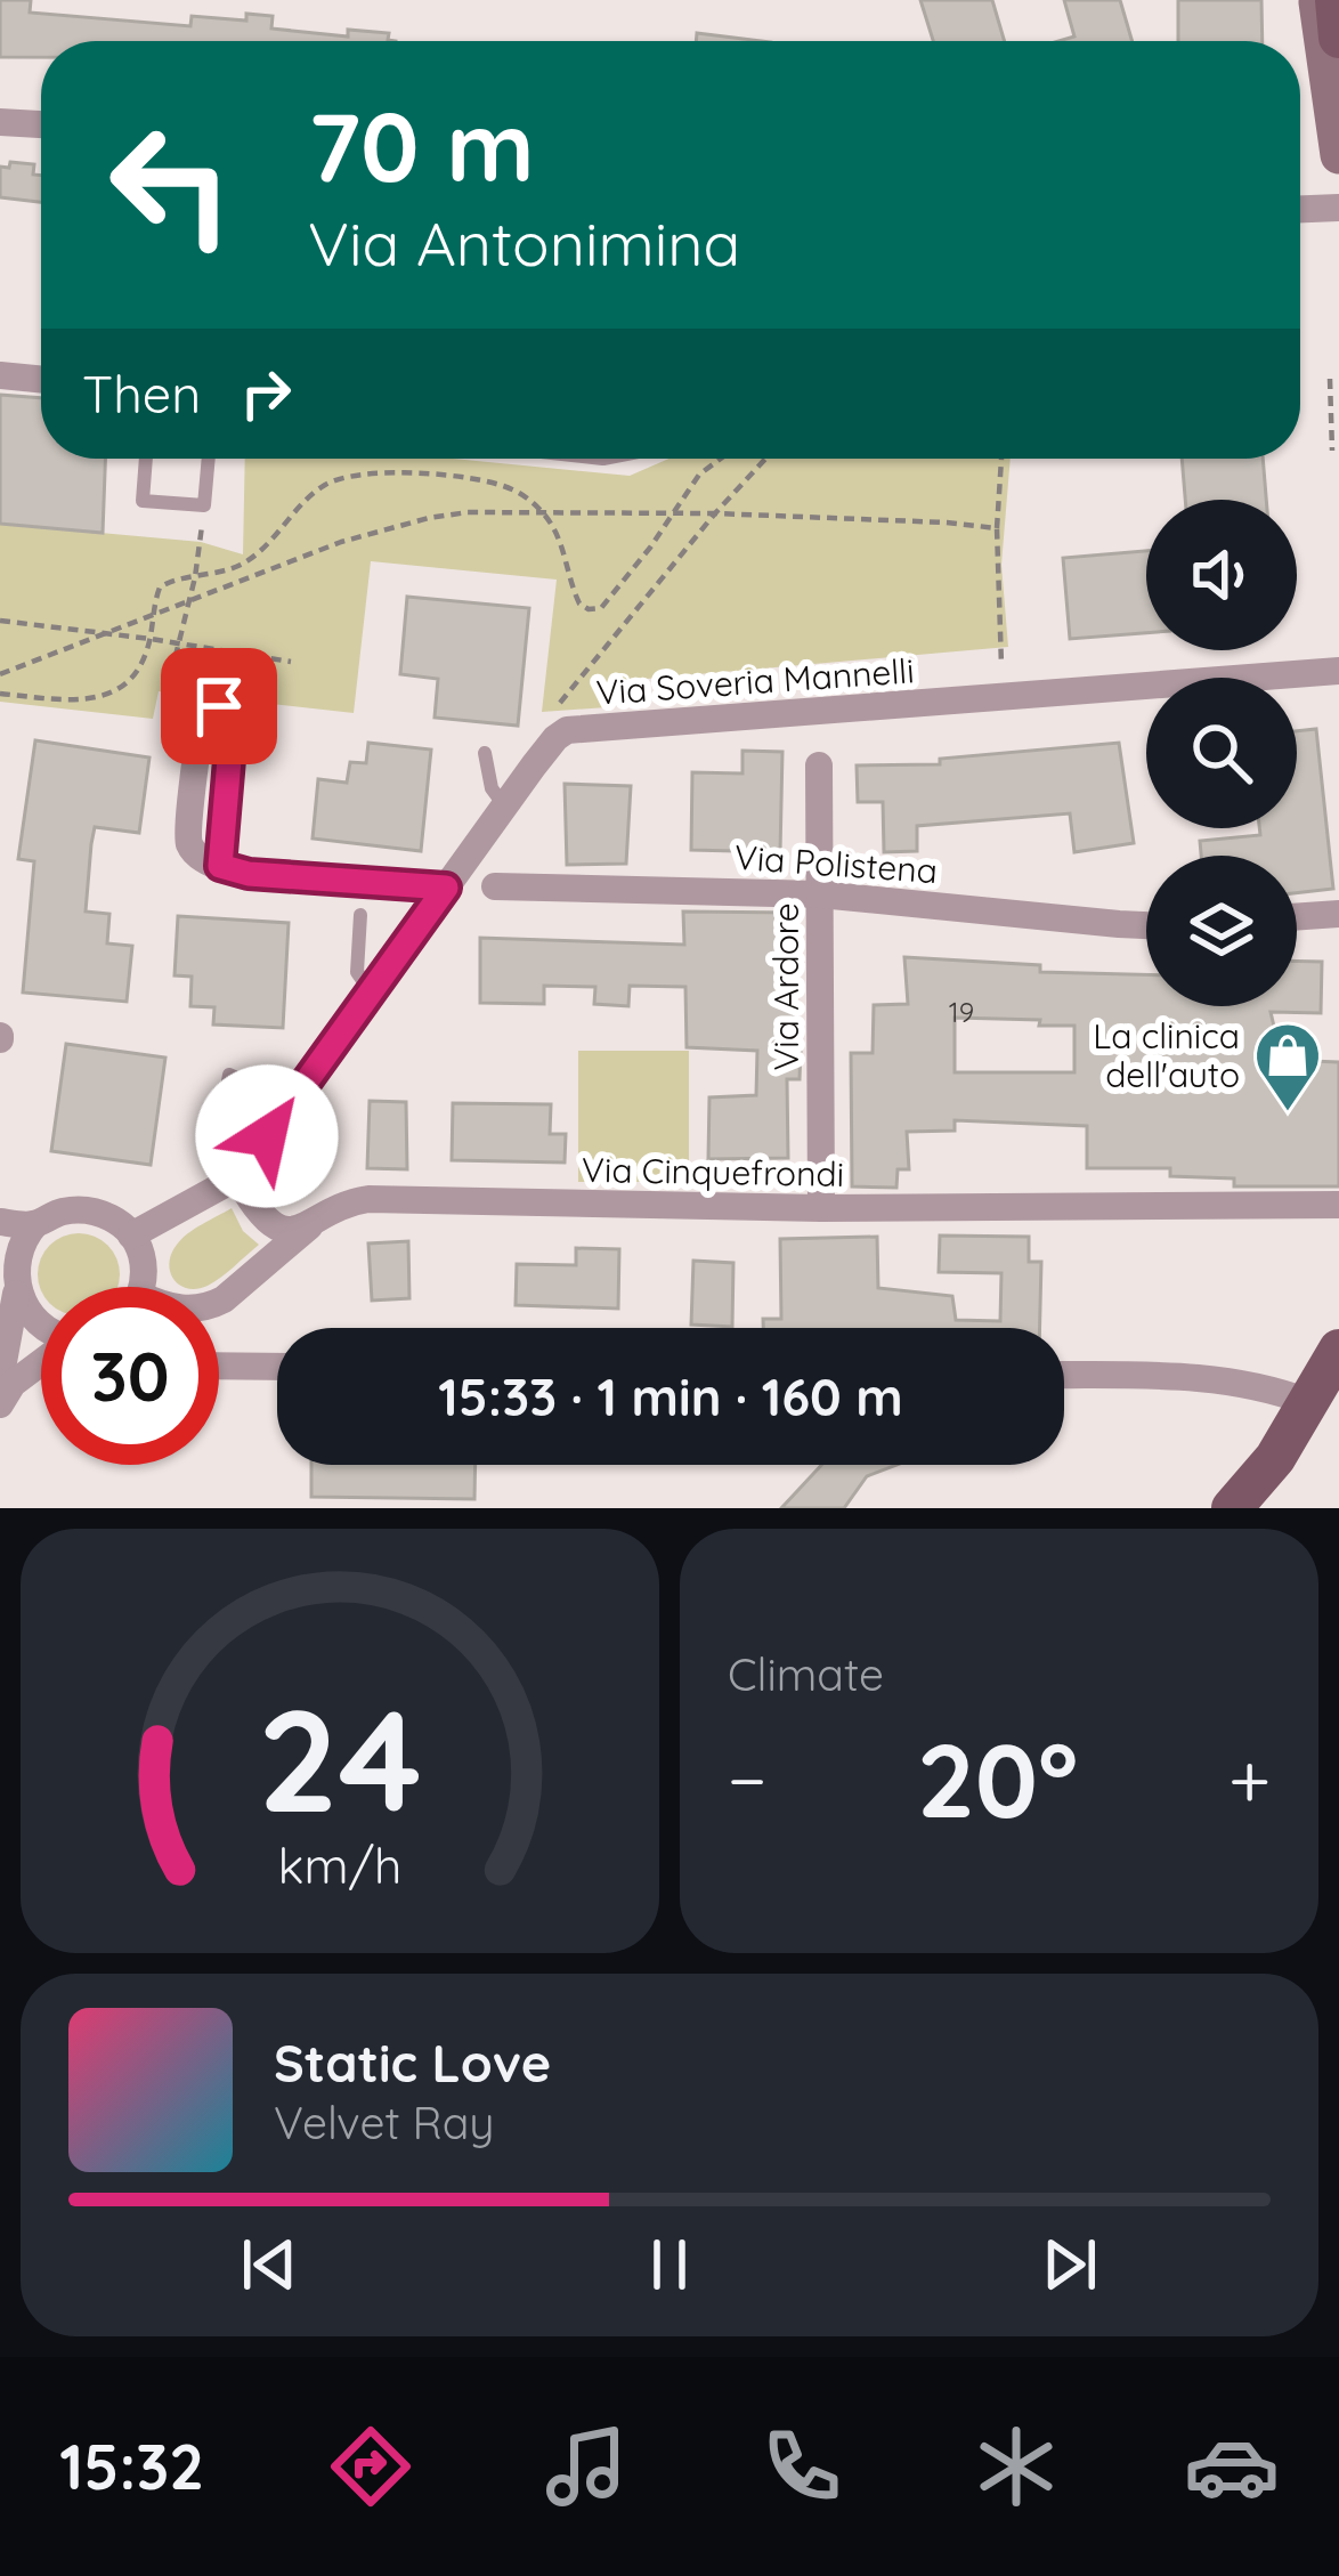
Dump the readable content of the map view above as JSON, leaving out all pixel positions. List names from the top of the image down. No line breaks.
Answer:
{"streets":{"street":["Via Soveria Mannelli","Via Polistena","Via Ardore","Via Cinquefrondi"]},"crossings":[["Via Polistena","Via Ardore"],["Via Ardore","Via Cinquefrondi"]],"places":{"shop":["La clinica dell'auto"]},"house_numbers":["19"],"page":{"turn":["70 m","Via Antonimina"],"then":"Then","limit":"30","trip":"15:33 · 1 min · 160 m","tile":"Climate","heat":["−","20°","+"],"song":["Static Love","Velvet Ray"],"tabs":"15:32","gauge":["24","km/h"]}}
